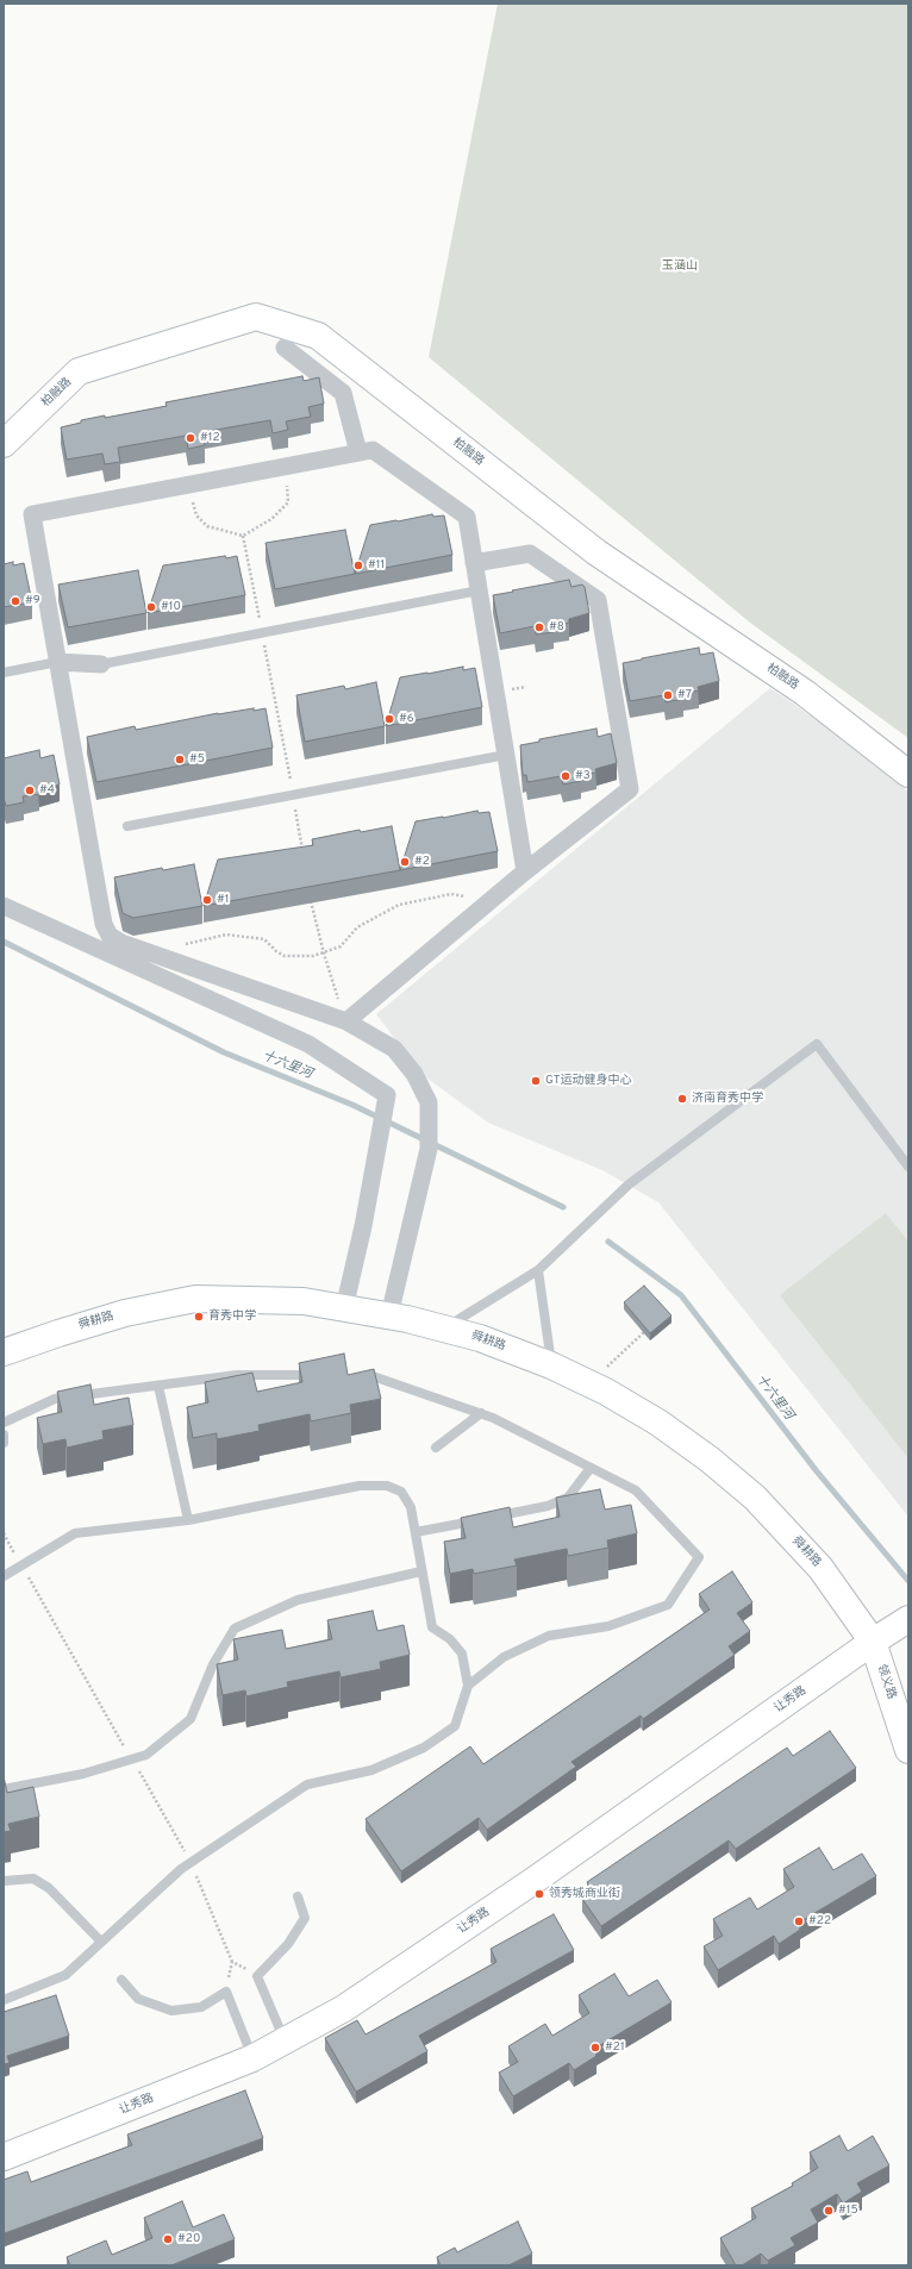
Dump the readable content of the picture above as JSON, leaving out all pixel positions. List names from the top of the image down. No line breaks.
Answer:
{"streets":{"street":["柏融路","舜耕路","领义路","让秀路"]},"crossings":[["舜耕路","领义路"],["舜耕路","让秀路"],["领义路","让秀路"]],"water":["十六里河"],"parks":["玉涵山"],"places":["#12","#11","#9","#10","#8","#7","#6","#5","#3","#4","#2","#1","GT运动健身中心","济南育秀中学","育秀中学","领秀城商业街","#22","#21","#15","#20"]}
